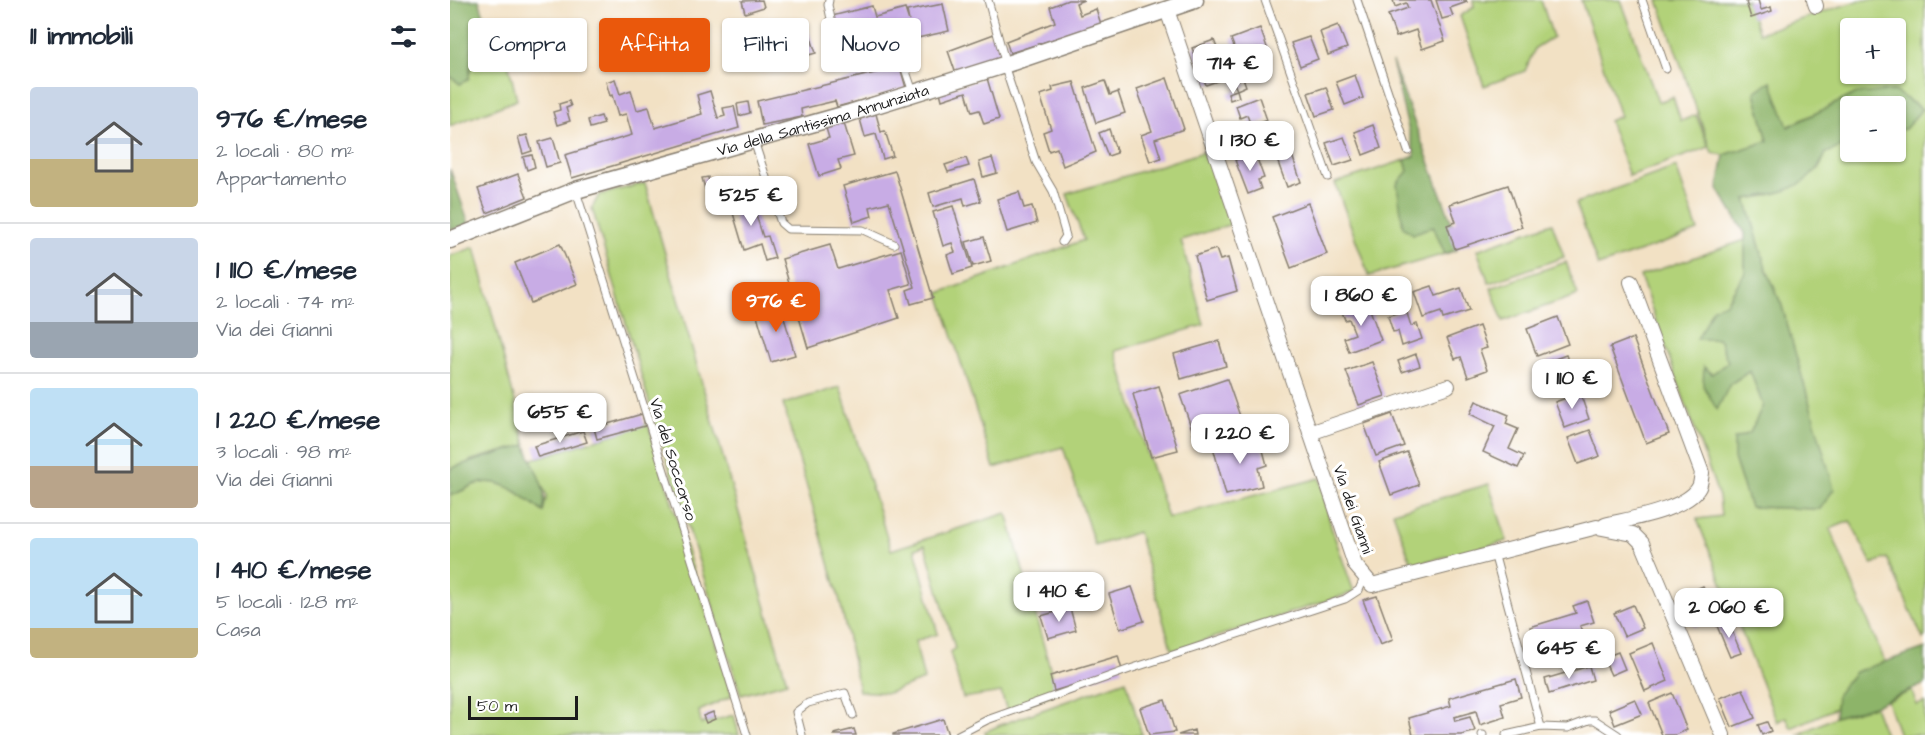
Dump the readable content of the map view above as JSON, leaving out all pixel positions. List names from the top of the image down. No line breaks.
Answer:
{"streets":{"street":["Via della Santissima Annunziata","Via dei Gianni"],"lane":["Via del Soccorso"]},"crossings":[["Via della Santissima Annunziata","Via del Soccorso"],["Via della Santissima Annunziata","Via dei Gianni"]],"scale_bar":"50 m","page":{"heading":"11 immobili","map_buttons":["+","−"],"chip":["Compra","Affitta","Filtri","Nuovo"],"price":["714 €","1 130 €","525 €","1 860 €","976 €","1 110 €","655 €","1 220 €","1 410 €","2 060 €","645 €"],"list":[{"name":"976 €/mese","note":"2 locali · 80 m² · Appartamento"},{"name":"1 110 €/mese","note":"2 locali · 74 m² · Via dei Gianni"},{"name":"1 220 €/mese","note":"3 locali · 98 m² · Via dei Gianni"},{"name":"1 410 €/mese","note":"5 locali · 128 m² · Casa"}],"scale":"50 m"}}
